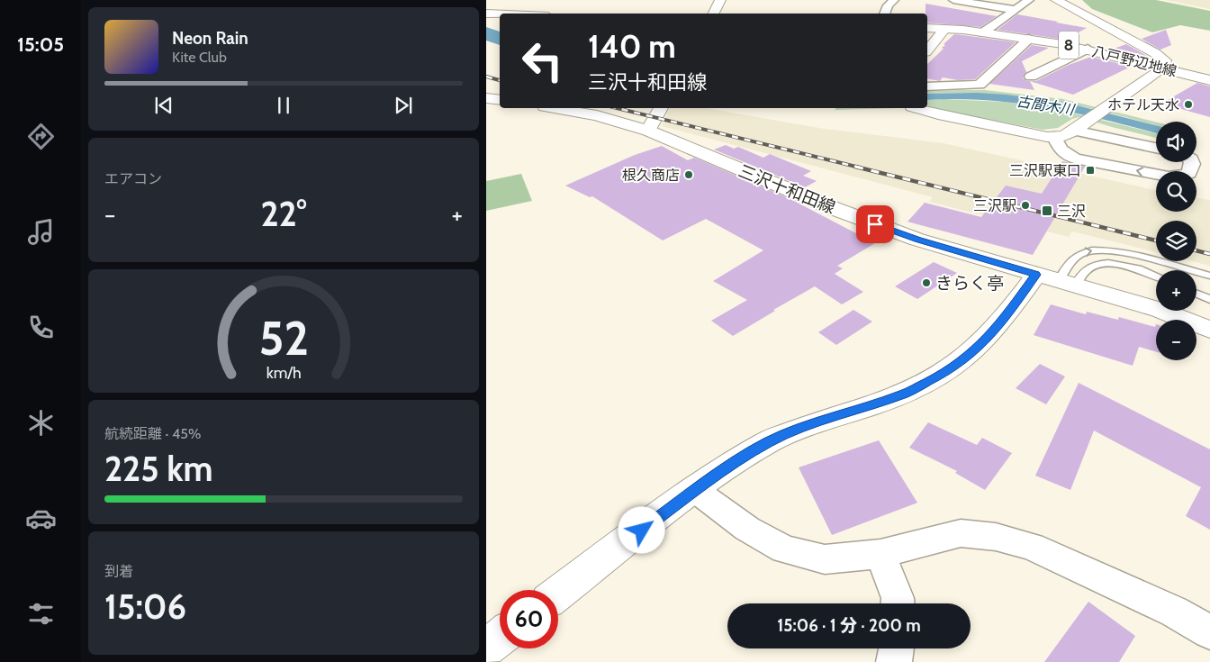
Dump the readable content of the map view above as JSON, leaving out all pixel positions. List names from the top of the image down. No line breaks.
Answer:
{"streets":{"main road":["8","八戸野辺地線","三沢十和田線"]},"water":["古間木川"],"places":{"other":["ホテル天水","根久商店","三沢駅","きらく亭"],"transit":["三沢駅東口","三沢"]},"page":{"tabs":"15:05","turn":["140 m","三沢十和田線"],"song":["Neon Rain","Kite Club"],"map_buttons":["+","−"],"tile":["エアコン",["航続距離 · 45%","225 km"],["到着","15:06"]],"heat":["−","22°","+"],"limit":"60","trip":"15:06 · 1 分 · 200 m","gauge":["52","km/h"]}}
